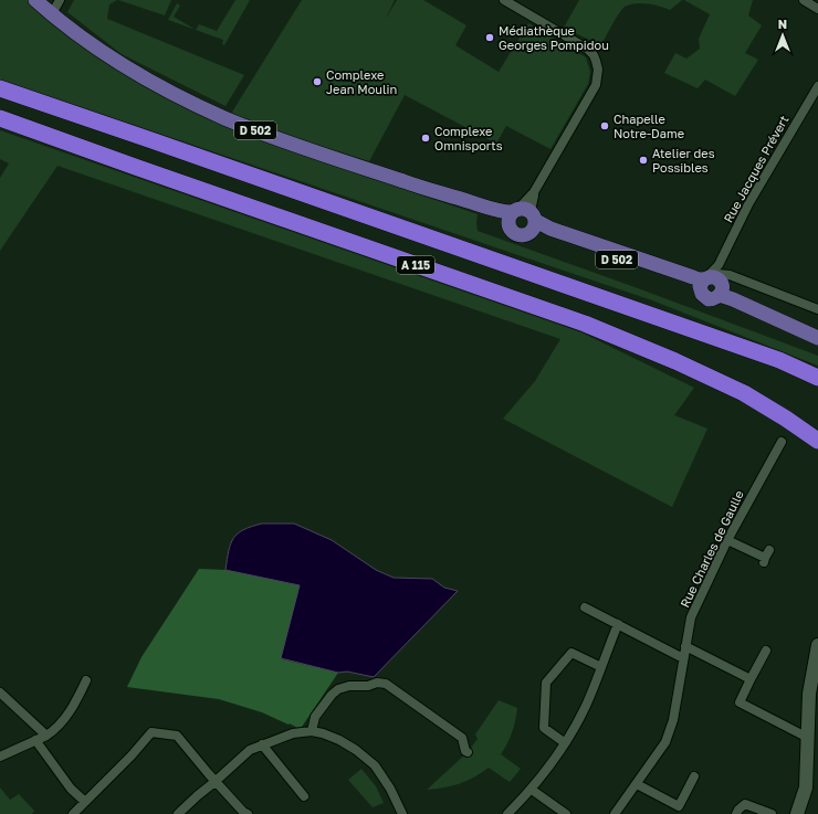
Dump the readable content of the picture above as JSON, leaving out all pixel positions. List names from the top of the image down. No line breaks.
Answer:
{"streets":{"highway":["A 115"],"main road":["D 502"],"street":["Rue Jacques Prévert","Rue Charles de Gaulle"]},"crossings":[["D 502","Rue Jacques Prévert"]],"places":["Médiathèque Georges Pompidou","Complexe Jean Moulin","Chapelle Notre-Dame","Complexe Omnisports","Atelier des Possibles"],"north":"top"}
